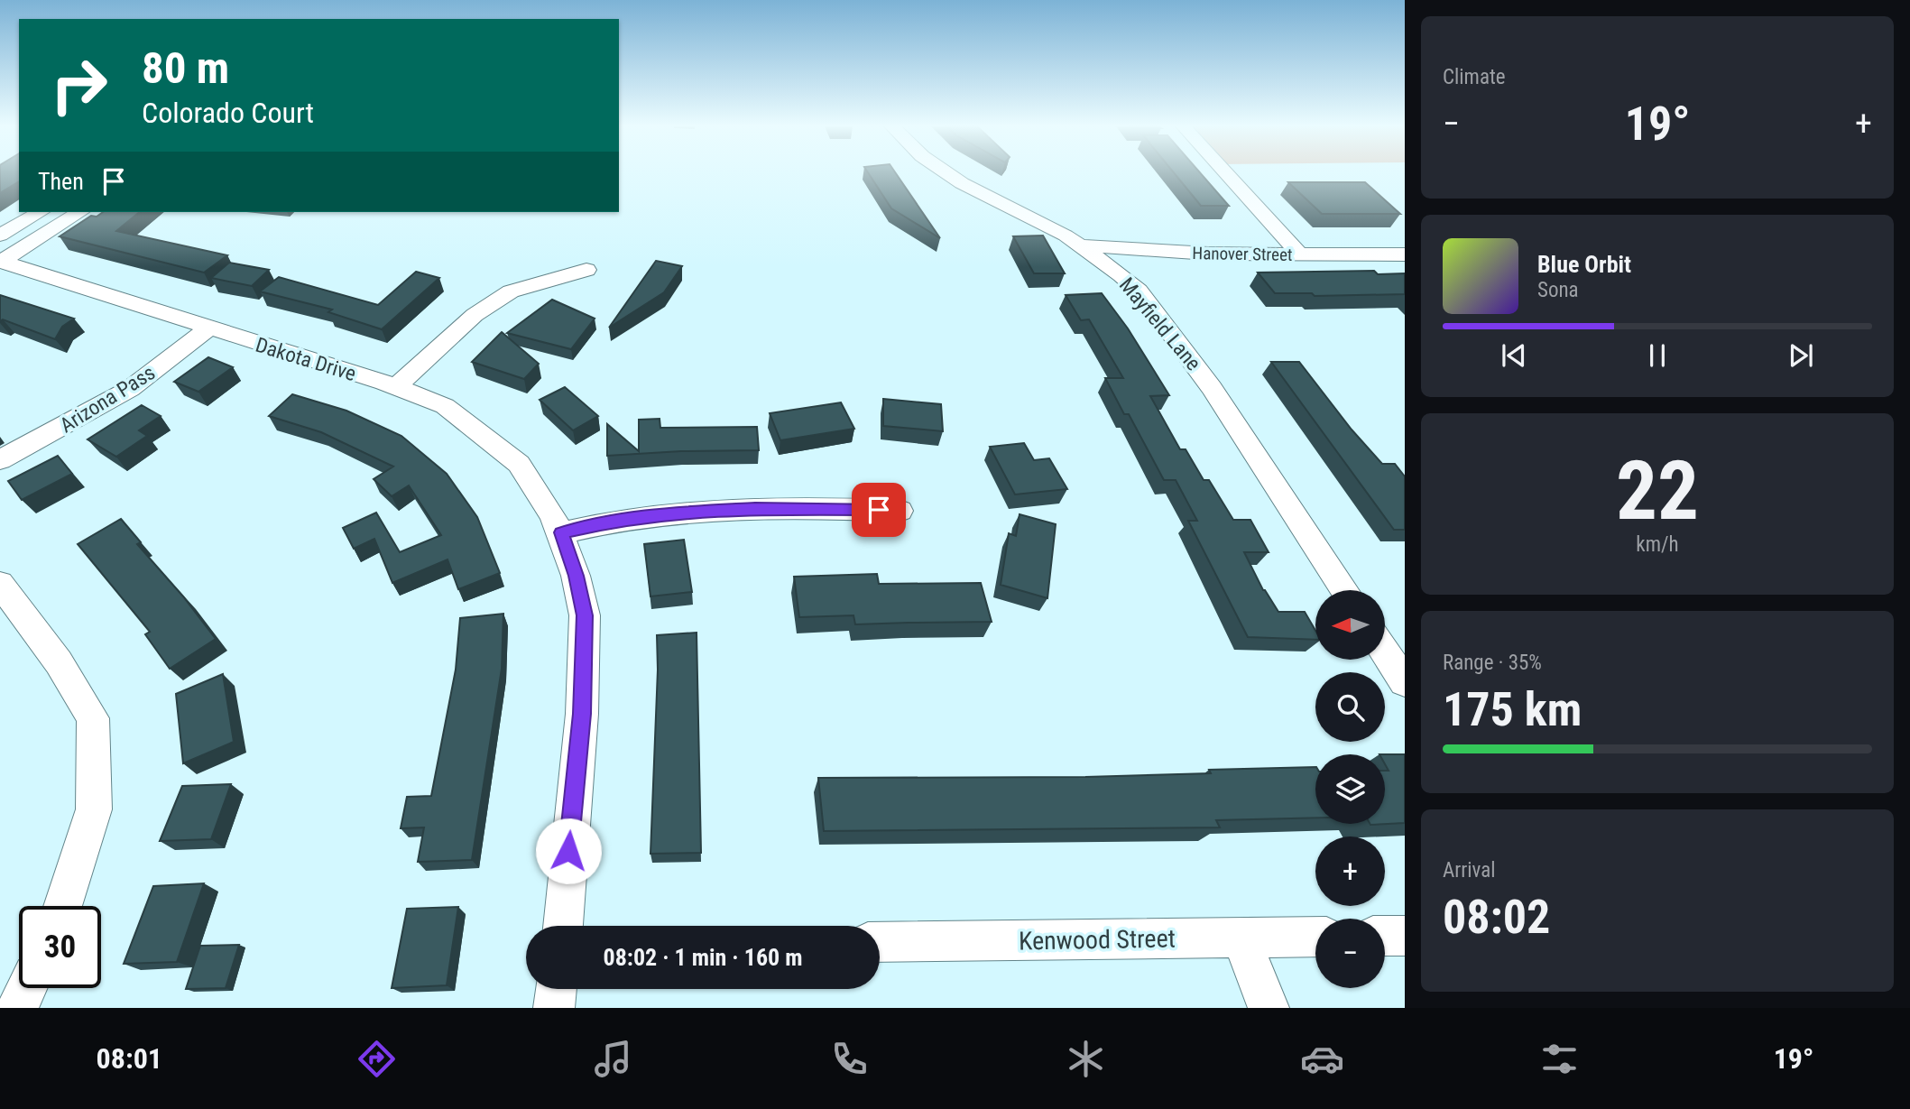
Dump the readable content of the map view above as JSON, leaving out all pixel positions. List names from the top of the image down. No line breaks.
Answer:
{"streets":{"street":["Hanover Street","Mayfield Lane","Dakota Drive","Arizona Pass","Kenwood Street"]},"crossings":[["Hanover Street","Mayfield Lane"],["Dakota Drive","Arizona Pass"]],"north":"left","page":{"tile":["Climate",["22","km/h"],["Range · 35%","175 km"],["Arrival","08:02"]],"turn":["80 m","Colorado Court"],"heat":["−","19°","+"],"then":"Then","song":["Blue Orbit","Sona"],"map_buttons":["+","−"],"limit":"30","trip":"08:02 · 1 min · 160 m","tabs":["08:01","19°"]}}
